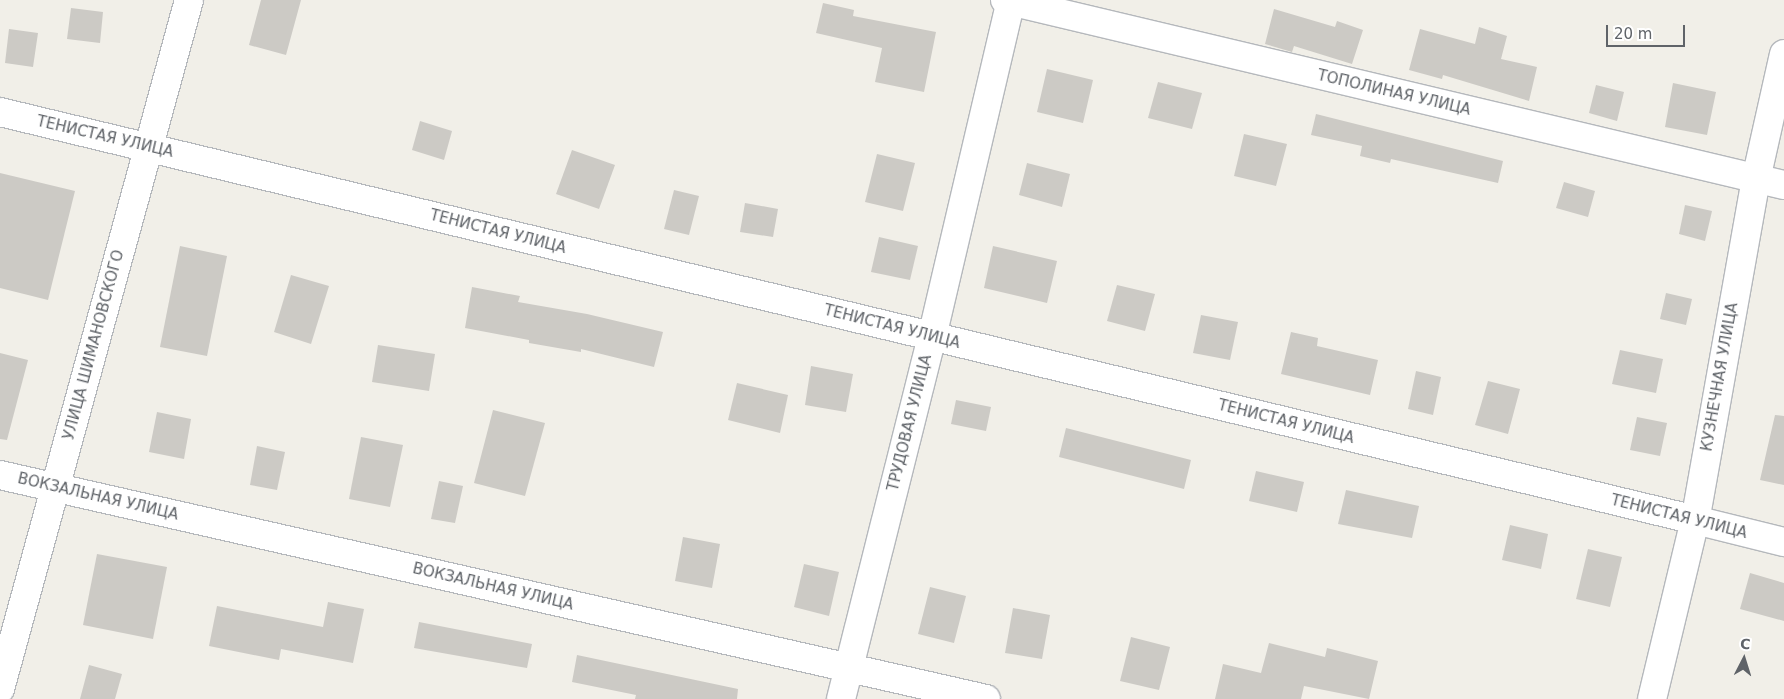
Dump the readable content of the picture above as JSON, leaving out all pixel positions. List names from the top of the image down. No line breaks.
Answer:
{"streets":{"street":["ТОПОЛИНАЯ УЛИЦА","ТЕНИСТАЯ УЛИЦА","УЛИЦА ШИМАНОВСКОГО","КУЗНЕЧНАЯ УЛИЦА","ТРУДОВАЯ УЛИЦА","ВОКЗАЛЬНАЯ УЛИЦА"]},"crossings":[["ТОПОЛИНАЯ УЛИЦА","КУЗНЕЧНАЯ УЛИЦА"],["ТОПОЛИНАЯ УЛИЦА","ТРУДОВАЯ УЛИЦА"],["ТЕНИСТАЯ УЛИЦА","УЛИЦА ШИМАНОВСКОГО"],["ТЕНИСТАЯ УЛИЦА","КУЗНЕЧНАЯ УЛИЦА"],["ТЕНИСТАЯ УЛИЦА","ТРУДОВАЯ УЛИЦА"],["УЛИЦА ШИМАНОВСКОГО","ВОКЗАЛЬНАЯ УЛИЦА"],["ТРУДОВАЯ УЛИЦА","ВОКЗАЛЬНАЯ УЛИЦА"]],"scale_bar":"20 m","north":"top"}
